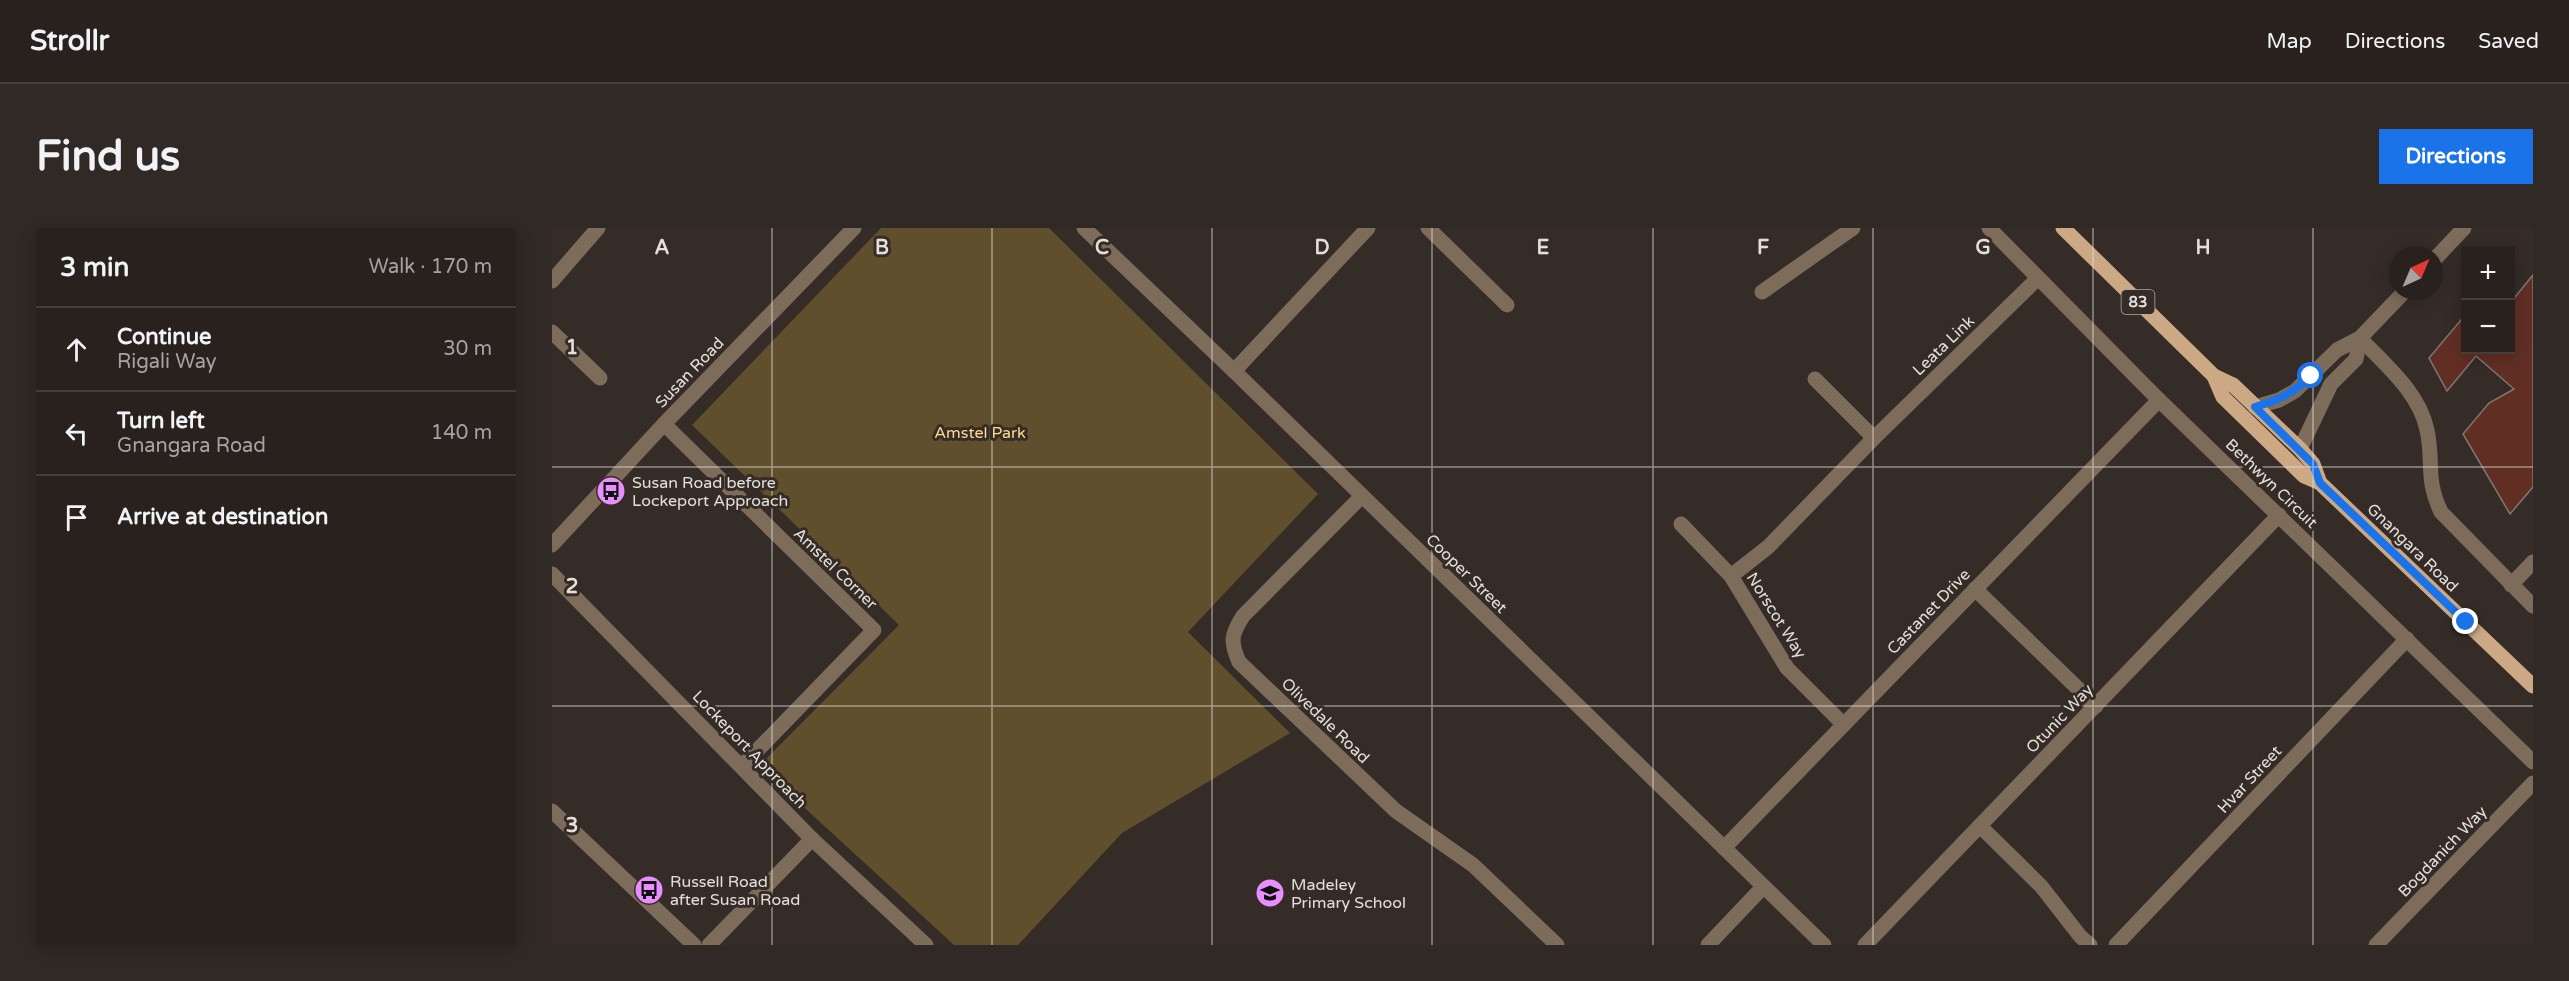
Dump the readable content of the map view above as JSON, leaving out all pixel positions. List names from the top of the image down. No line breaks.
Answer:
{"streets":{"main road":["83","Gnangara Road"],"street":["Leata Link","Susan Road","Bethwyn Circuit","Amstel Corner","Cooper Street","Castanet Drive","Norscot Way","Otunic Way","Olivedale Road","Lockeport Approach","Hvar Street","Bogdanich Way"]},"crossings":[["Leata Link","Bethwyn Circuit"],["Leata Link","Norscot Way"],["Susan Road","Amstel Corner"],["Bethwyn Circuit","Castanet Drive"],["Bethwyn Circuit","Otunic Way"],["Bethwyn Circuit","Hvar Street"],["Amstel Corner","Lockeport Approach"],["Cooper Street","Castanet Drive"],["Cooper Street","Olivedale Road"],["Castanet Drive","Norscot Way"]],"parks":["Amstel Park"],"places":{"bus stop":["Susan Road before Lockeport Approach","Russell Road after Susan Road"],"school or university":["Madeley Primary School"]},"north":"top right","page":{"header":"Strollr","nav":["Map","Directions","Saved"],"buttons":"Directions","title":"Find us","heading":["3 min","Walk · 170 m"],"map_buttons":["+","−"],"list":[["Continue","Rigali Way","30 m"],["Turn left","Gnangara Road","140 m"],"Arrive at destination"]},"grid":{"columns":["A","B","C","D","E","F","G","H"],"rows":["1","2","3"]}}
